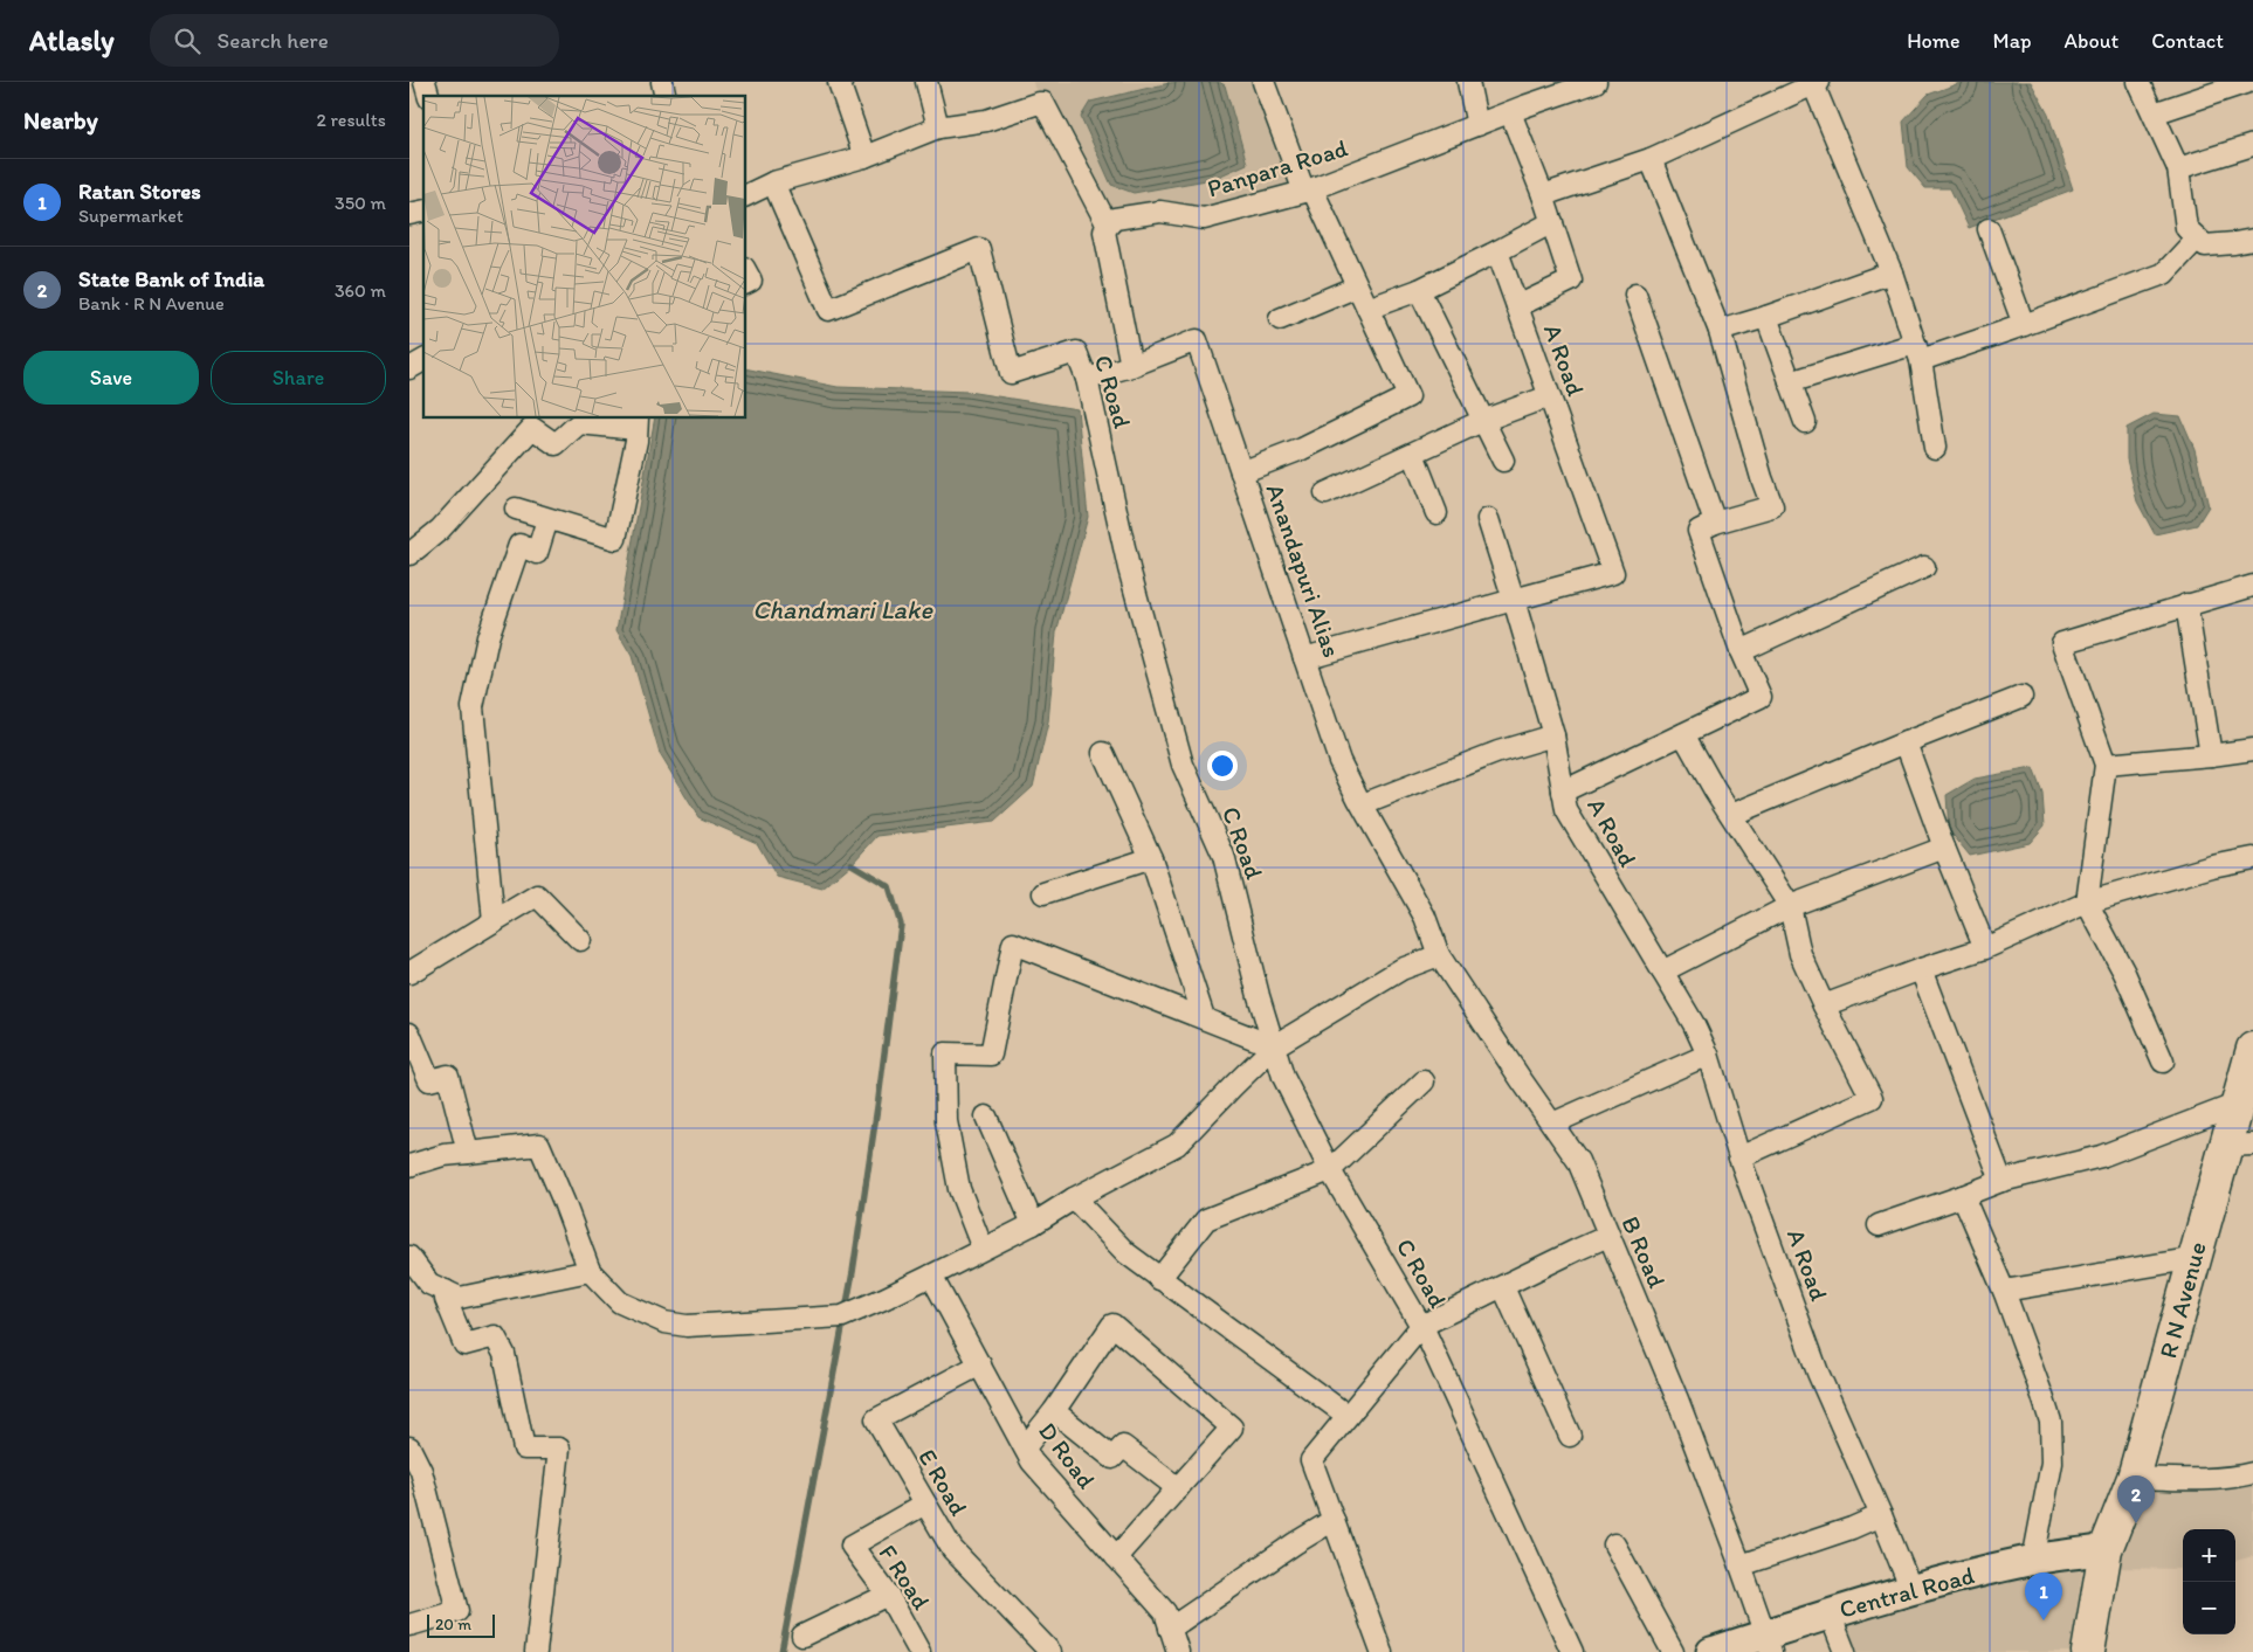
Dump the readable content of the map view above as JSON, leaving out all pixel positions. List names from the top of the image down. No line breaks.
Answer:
{"streets":{"main road":["R N Avenue"],"street":["Panpara Road","A Road","C Road","Anandapuri Alias","B Road","D Road","E Road","F Road","Central Road"]},"crossings":[["Panpara Road","A Road"],["A Road","Central Road"],["C Road","Anandapuri Alias"],["Anandapuri Alias","B Road"],["B Road","Central Road"],["R N Avenue","Central Road"],["D Road","E Road"],["E Road","F Road"]],"water":["Chandmari Lake"],"scale_bar":"20 m","page":{"header":"Atlasly","search":"Search here","nav":["Home","Map","About","Contact"],"heading":["Nearby","2 results"],"list":[{"mark":"1","name":"Ratan Stores","note":"Supermarket","value":"350 m"},{"mark":"2","name":"State Bank of India","note":"Bank · R N Avenue","value":"360 m"}],"buttons":["Save","Share"],"pins":["2","1"],"map_buttons":["+","−"],"scale":"20 m"}}
